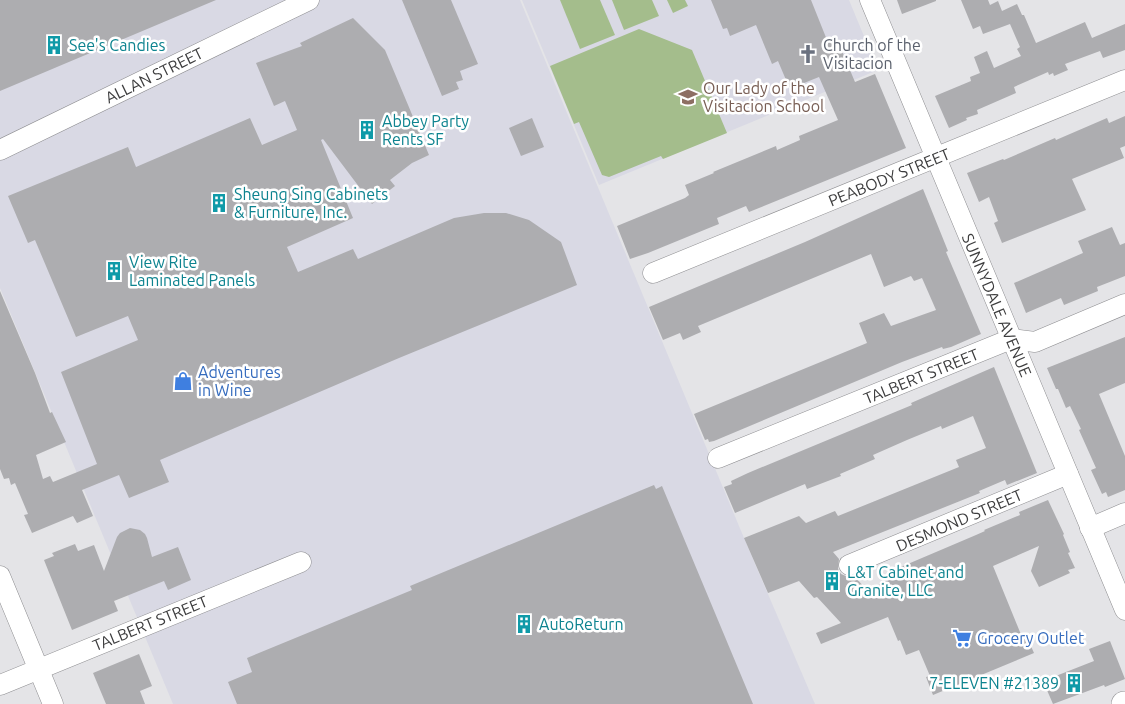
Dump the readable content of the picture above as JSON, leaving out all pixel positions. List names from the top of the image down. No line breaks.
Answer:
{"streets":{"street":["ALLAN STREET","PEABODY STREET","SUNNYDALE AVENUE","TALBERT STREET","DESMOND STREET"]},"crossings":[["PEABODY STREET","SUNNYDALE AVENUE"],["SUNNYDALE AVENUE","TALBERT STREET"],["SUNNYDALE AVENUE","DESMOND STREET"]],"places":{"building":["See's Candies","Abbey Party Rents SF","Sheung Sing Cabinets & Furniture, Inc.","View Rite Laminated Panels","L&T Cabinet and Granite, LLC","AutoReturn","7-ELEVEN #21389"],"church":["Church of the Visitacion"],"school or university":["Our Lady of the Visitacion School"],"shop":["Adventures in Wine"],"supermarket":["Grocery Outlet"]}}
